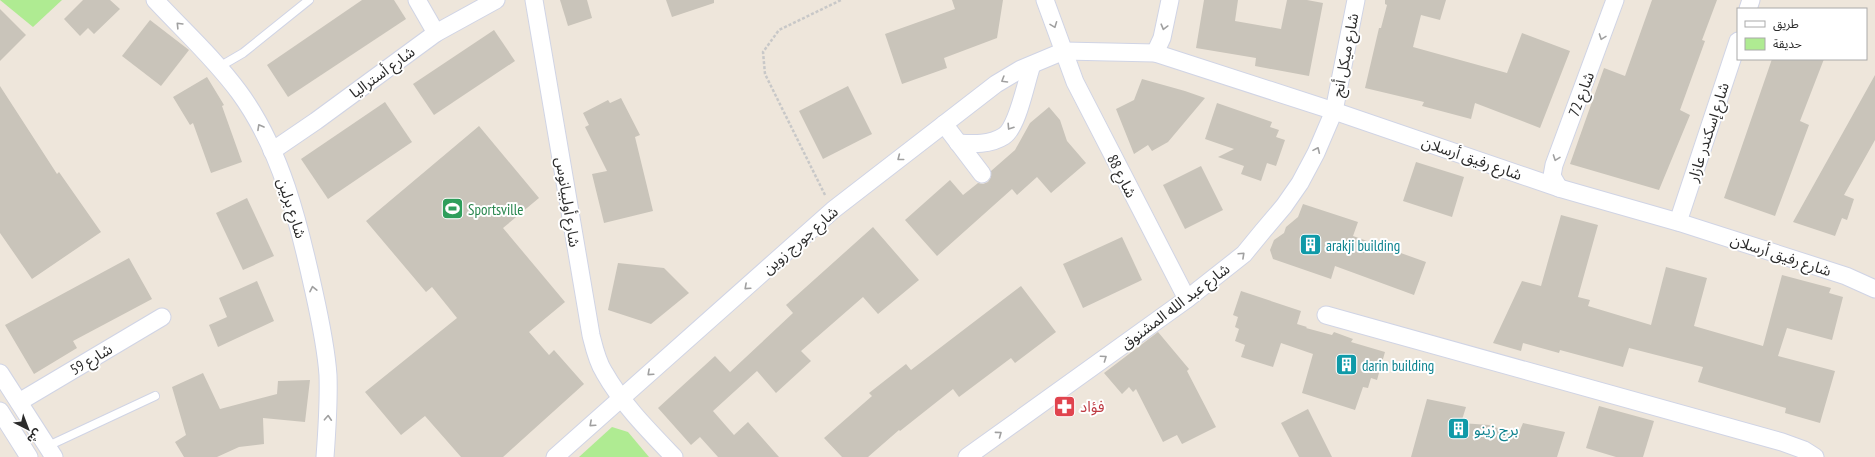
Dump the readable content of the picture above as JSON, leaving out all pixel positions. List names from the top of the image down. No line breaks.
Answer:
{"streets":{"street":["شارع ميكل أنج","شارع أستراليا","شارع 72","شارع إسكندر عازار","شارع رفيق أرسلان","شارع 88","شارع أولبيانوس","شارع برلين","شارع جورج زوين","شارع عبد الله المشنوق","شارع 59"]},"crossings":[["شارع ميكل أنج","شارع رفيق أرسلان"],["شارع ميكل أنج","شارع عبد الله المشنوق"],["شارع أستراليا","شارع برلين"],["شارع 72","شارع رفيق أرسلان"],["شارع إسكندر عازار","شارع رفيق أرسلان"],["شارع رفيق أرسلان","شارع 88"],["شارع رفيق أرسلان","شارع جورج زوين"],["شارع رفيق أرسلان","شارع عبد الله المشنوق"],["شارع 88","شارع جورج زوين"],["شارع 88","شارع عبد الله المشنوق"],["شارع أولبيانوس","شارع جورج زوين"]],"one_way":["شارع 72","شارع برلين","شارع جورج زوين","شارع عبد الله المشنوق"],"places":{"sports":["Sportsville"],"building":["arakji building","darin building","برج زينو"],"pharmacy":["فؤاد"]},"legend":["طريق","حديقة"],"north":"bottom right"}
